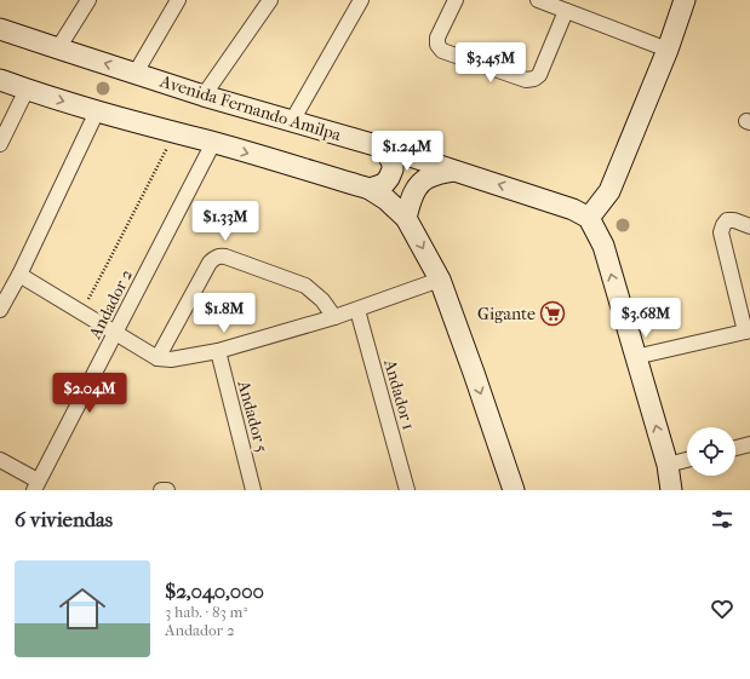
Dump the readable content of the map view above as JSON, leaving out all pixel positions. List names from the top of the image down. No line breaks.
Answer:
{"streets":{"street":["Avenida Fernando Amilpa","Andador 2","Andador 1","Andador 5"]},"places":{"supermarket":["Gigante"]},"page":{"price":["$3.45M","$1.24M","$1.33M","$1.8M","$3.68M","$2.04M"],"heading":"6 viviendas","list":[{"name":"$2,040,000","note":"3 hab. · 83 m² · Andador 2"}]}}
